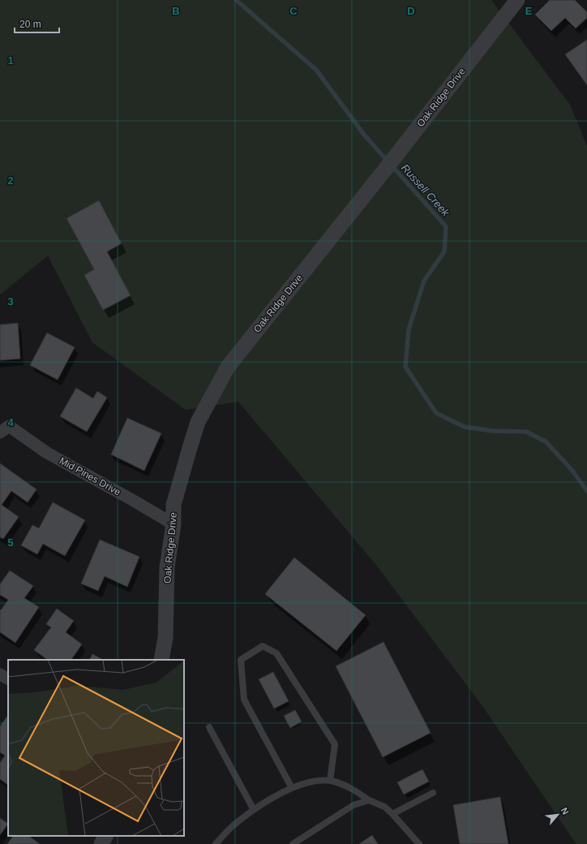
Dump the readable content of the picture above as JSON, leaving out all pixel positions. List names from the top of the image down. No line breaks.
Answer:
{"streets":{"street":["Oak Ridge Drive","Mid Pines Drive"]},"crossings":[["Oak Ridge Drive","Mid Pines Drive"]],"water":["Russell Creek"],"scale_bar":"20 m","north":"top right","grid":{"columns":["B","C","D","E"],"rows":["1","2","3","4","5"]}}
